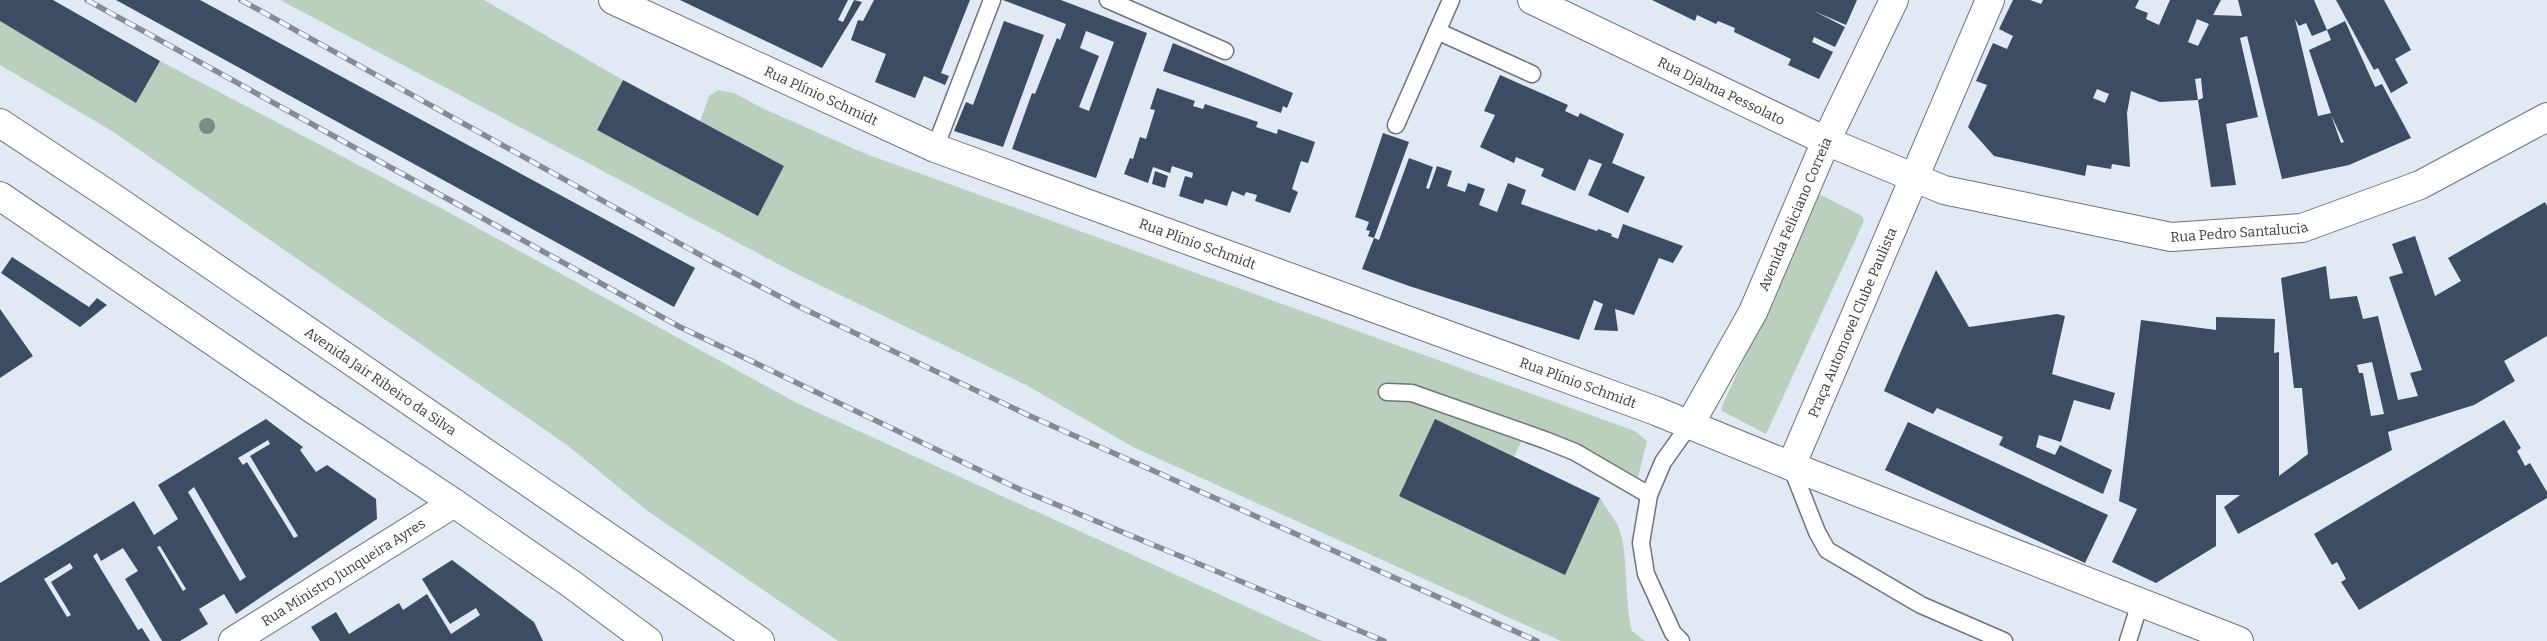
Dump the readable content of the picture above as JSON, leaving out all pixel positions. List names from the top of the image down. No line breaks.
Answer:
{"streets":{"street":["Rua Djalma Pessolato","Rua Plínio Schmidt","Avenida Feliciano Correia","Rua Pedro Santalucia","Praça Automovel Clube Paulista","Avenida Jair Ribeiro da Silva","Rua Ministro Junqueira Ayres"]},"crossings":[["Rua Djalma Pessolato","Avenida Feliciano Correia"],["Rua Djalma Pessolato","Rua Pedro Santalucia"],["Rua Djalma Pessolato","Praça Automovel Clube Paulista"],["Rua Plínio Schmidt","Avenida Feliciano Correia"],["Rua Plínio Schmidt","Praça Automovel Clube Paulista"],["Rua Pedro Santalucia","Praça Automovel Clube Paulista"]]}
